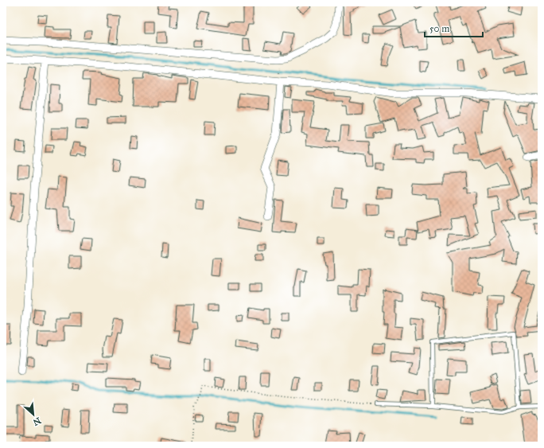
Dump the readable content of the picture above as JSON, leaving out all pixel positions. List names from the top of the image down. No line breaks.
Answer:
{"scale_bar":"50 m","north":"bottom right"}
